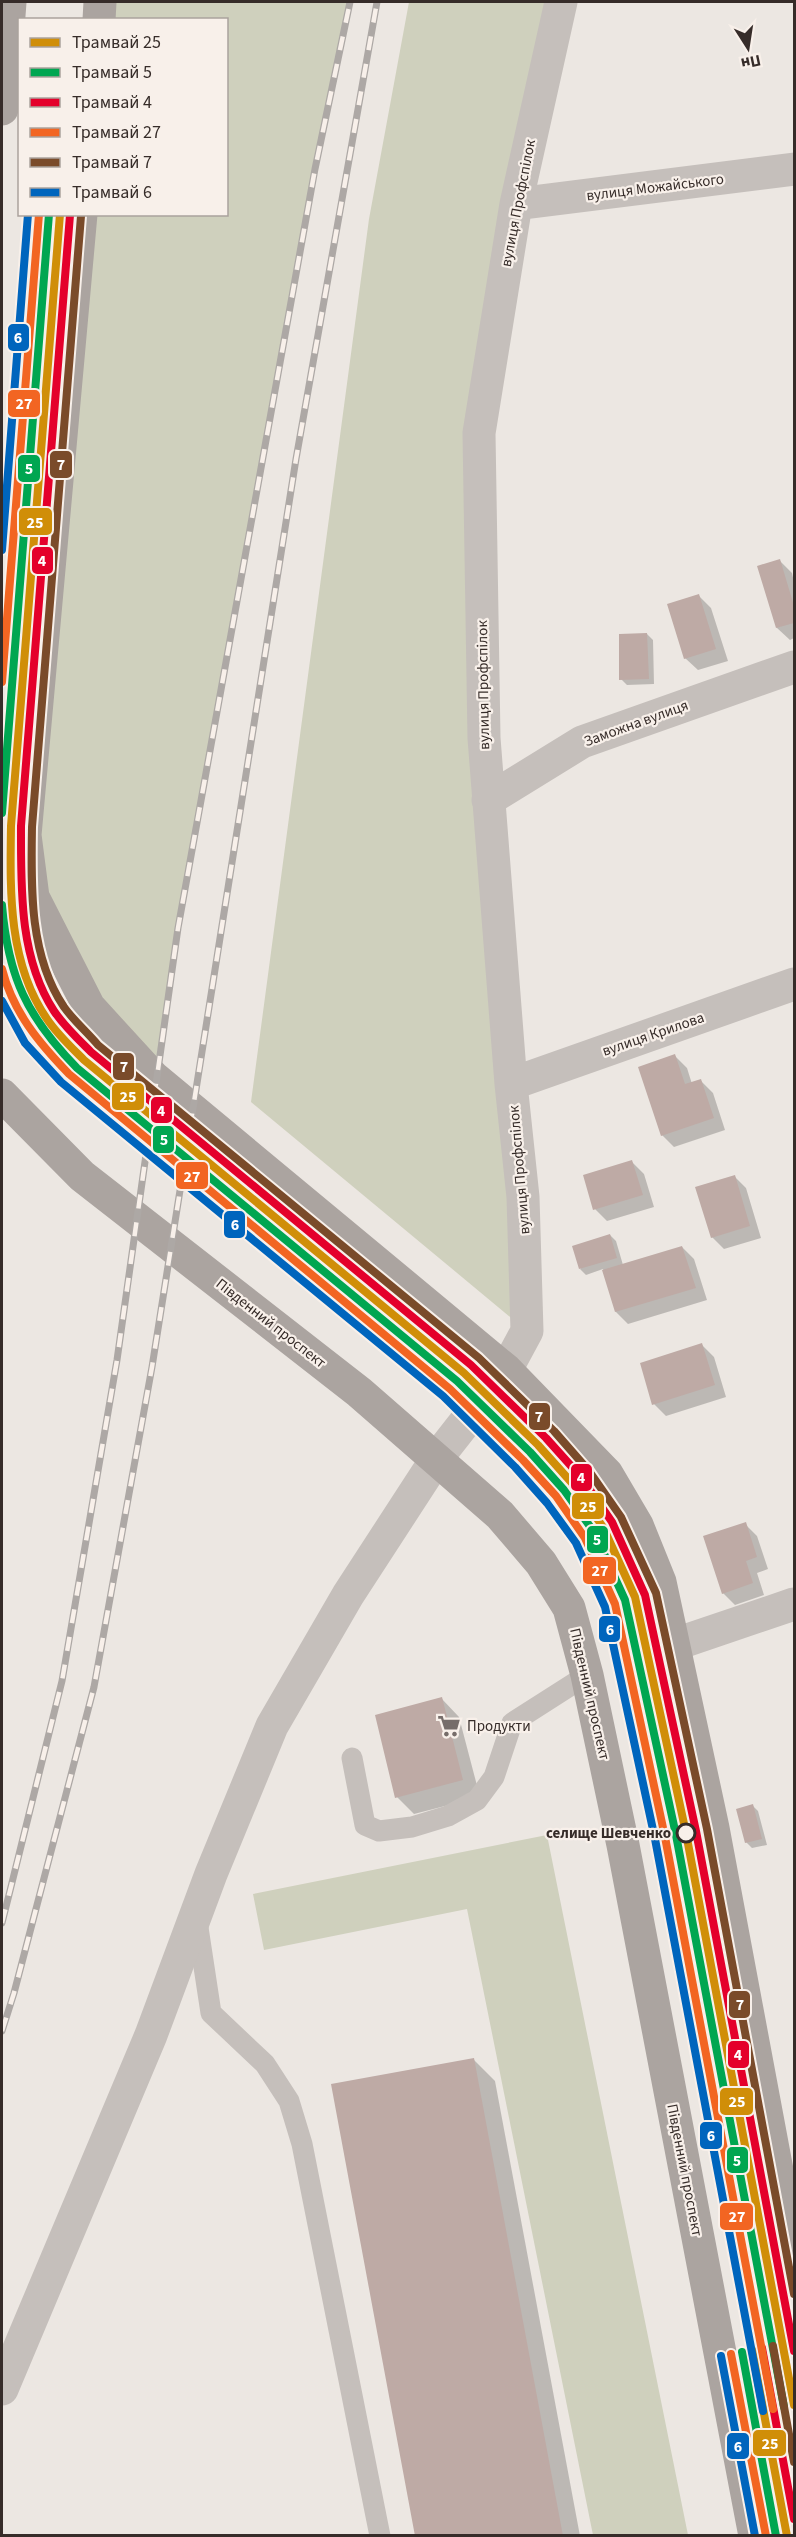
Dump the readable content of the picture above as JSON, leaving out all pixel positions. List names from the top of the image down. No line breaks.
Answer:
{"streets":{"main road":["Південний проспект"],"street":["вулиця Можайського","вулиця Профспілок","Заможна вулиця","вулиця Крилова"]},"crossings":[["вулиця Можайського","вулиця Профспілок"],["вулиця Профспілок","Заможна вулиця"],["вулиця Профспілок","вулиця Крилова"],["вулиця Профспілок","Південний проспект"]],"places":{"supermarket":["Продукти"],"other":["селище Шевченко"]},"lines":["tram line 25","tram line 5","tram line 4","tram line 27","tram line 7","tram line 6"],"legend":["Трамвай 25","Трамвай 5","Трамвай 4","Трамвай 27","Трамвай 7","Трамвай 6"],"north":"bottom"}
